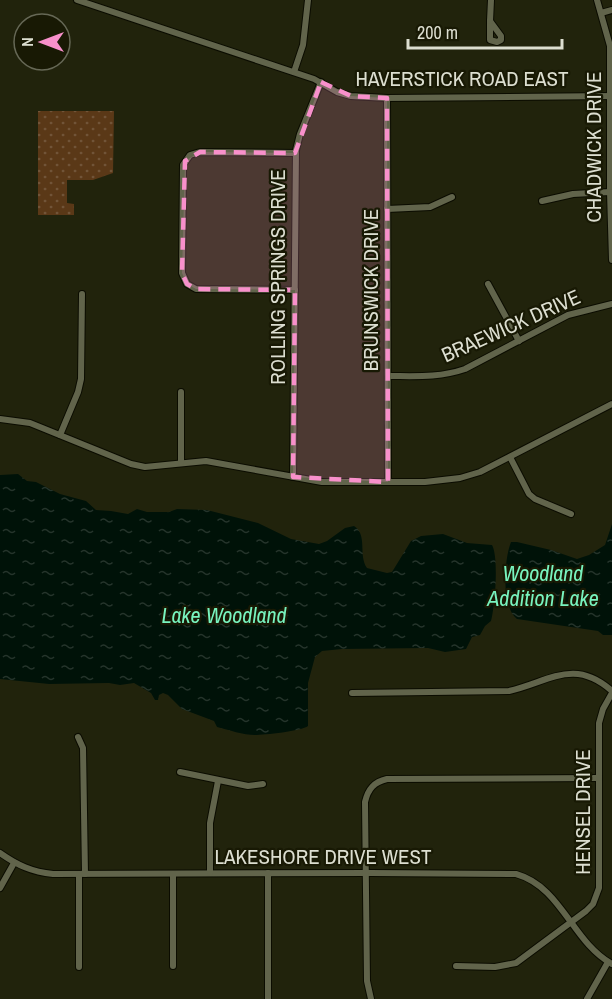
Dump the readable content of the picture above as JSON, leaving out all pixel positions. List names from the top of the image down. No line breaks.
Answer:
{"streets":{"street":["HAVERSTICK ROAD EAST","CHADWICK DRIVE","ROLLING SPRINGS DRIVE","BRUNSWICK DRIVE","BRAEWICK DRIVE","HENSEL DRIVE","LAKESHORE DRIVE WEST"]},"crossings":[["HAVERSTICK ROAD EAST","CHADWICK DRIVE"],["HAVERSTICK ROAD EAST","ROLLING SPRINGS DRIVE"],["HAVERSTICK ROAD EAST","BRUNSWICK DRIVE"],["BRUNSWICK DRIVE","BRAEWICK DRIVE"],["HENSEL DRIVE","LAKESHORE DRIVE WEST"]],"water":["Woodland Addition Lake","Lake Woodland"],"scale_bar":"200 m","north":"left"}
